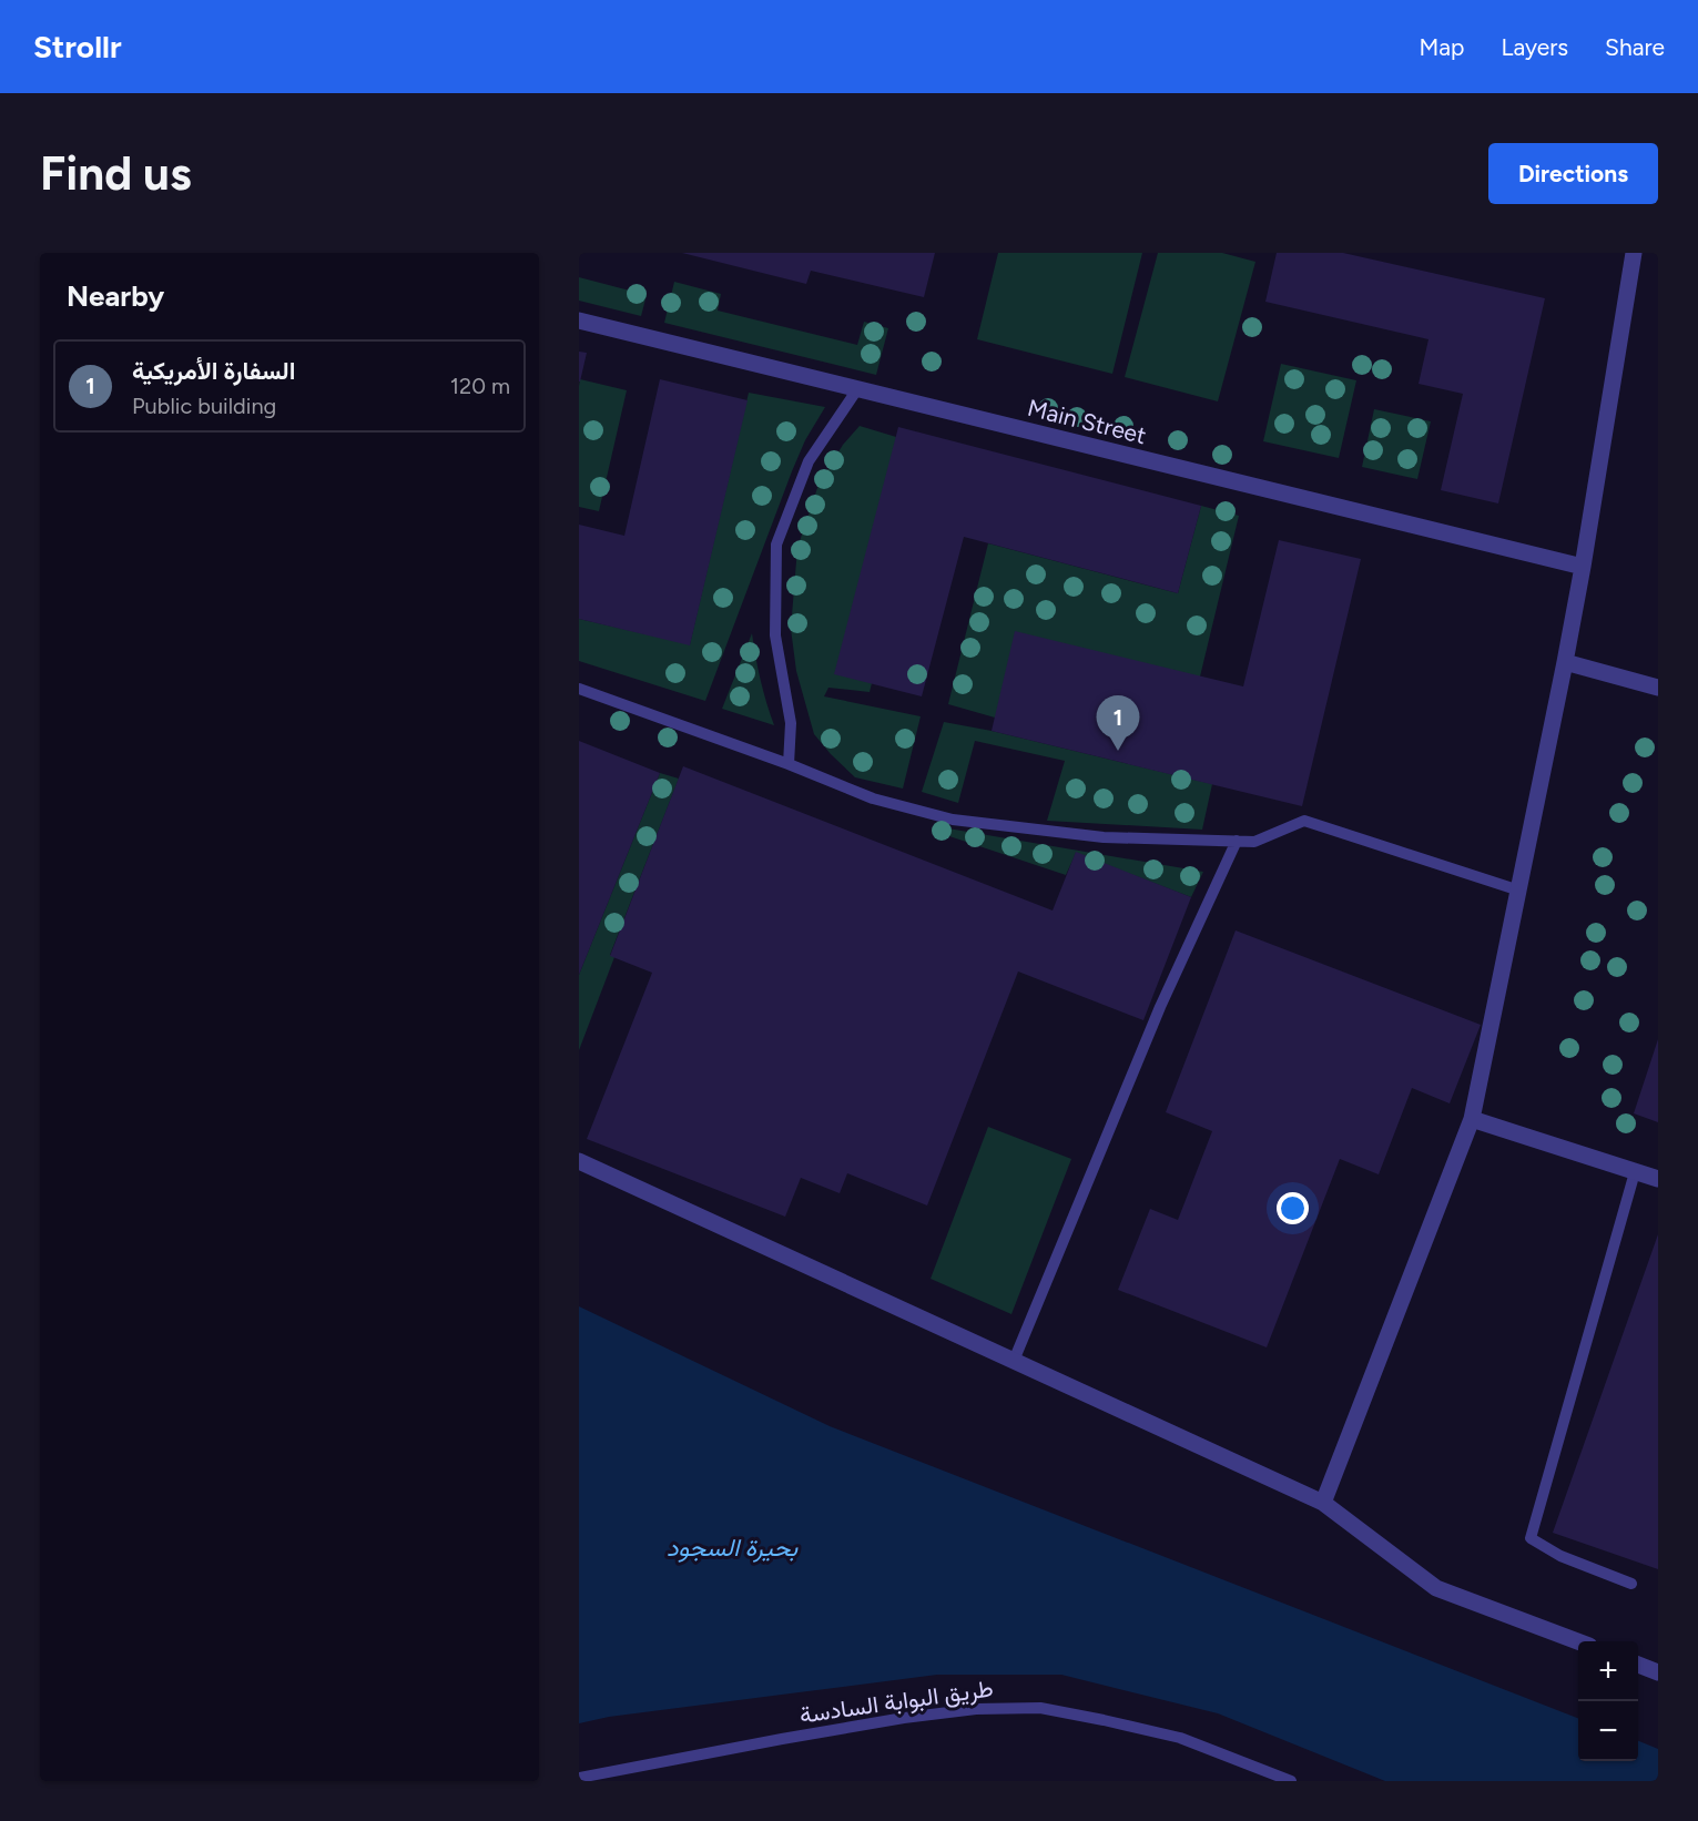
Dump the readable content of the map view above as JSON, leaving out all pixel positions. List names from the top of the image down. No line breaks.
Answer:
{"streets":{"street":["Main Street"],"lane":["طريق البوابة السادسة"]},"water":["بحيرة السجود"],"page":{"header":"Strollr","nav":["Map","Layers","Share"],"buttons":"Directions","title":"Find us","heading":"Nearby","list":[{"mark":"1","name":"السفارة الأمريكية","note":"Public building","value":"120 m"}],"pins":"1","map_buttons":["+","−"]}}
